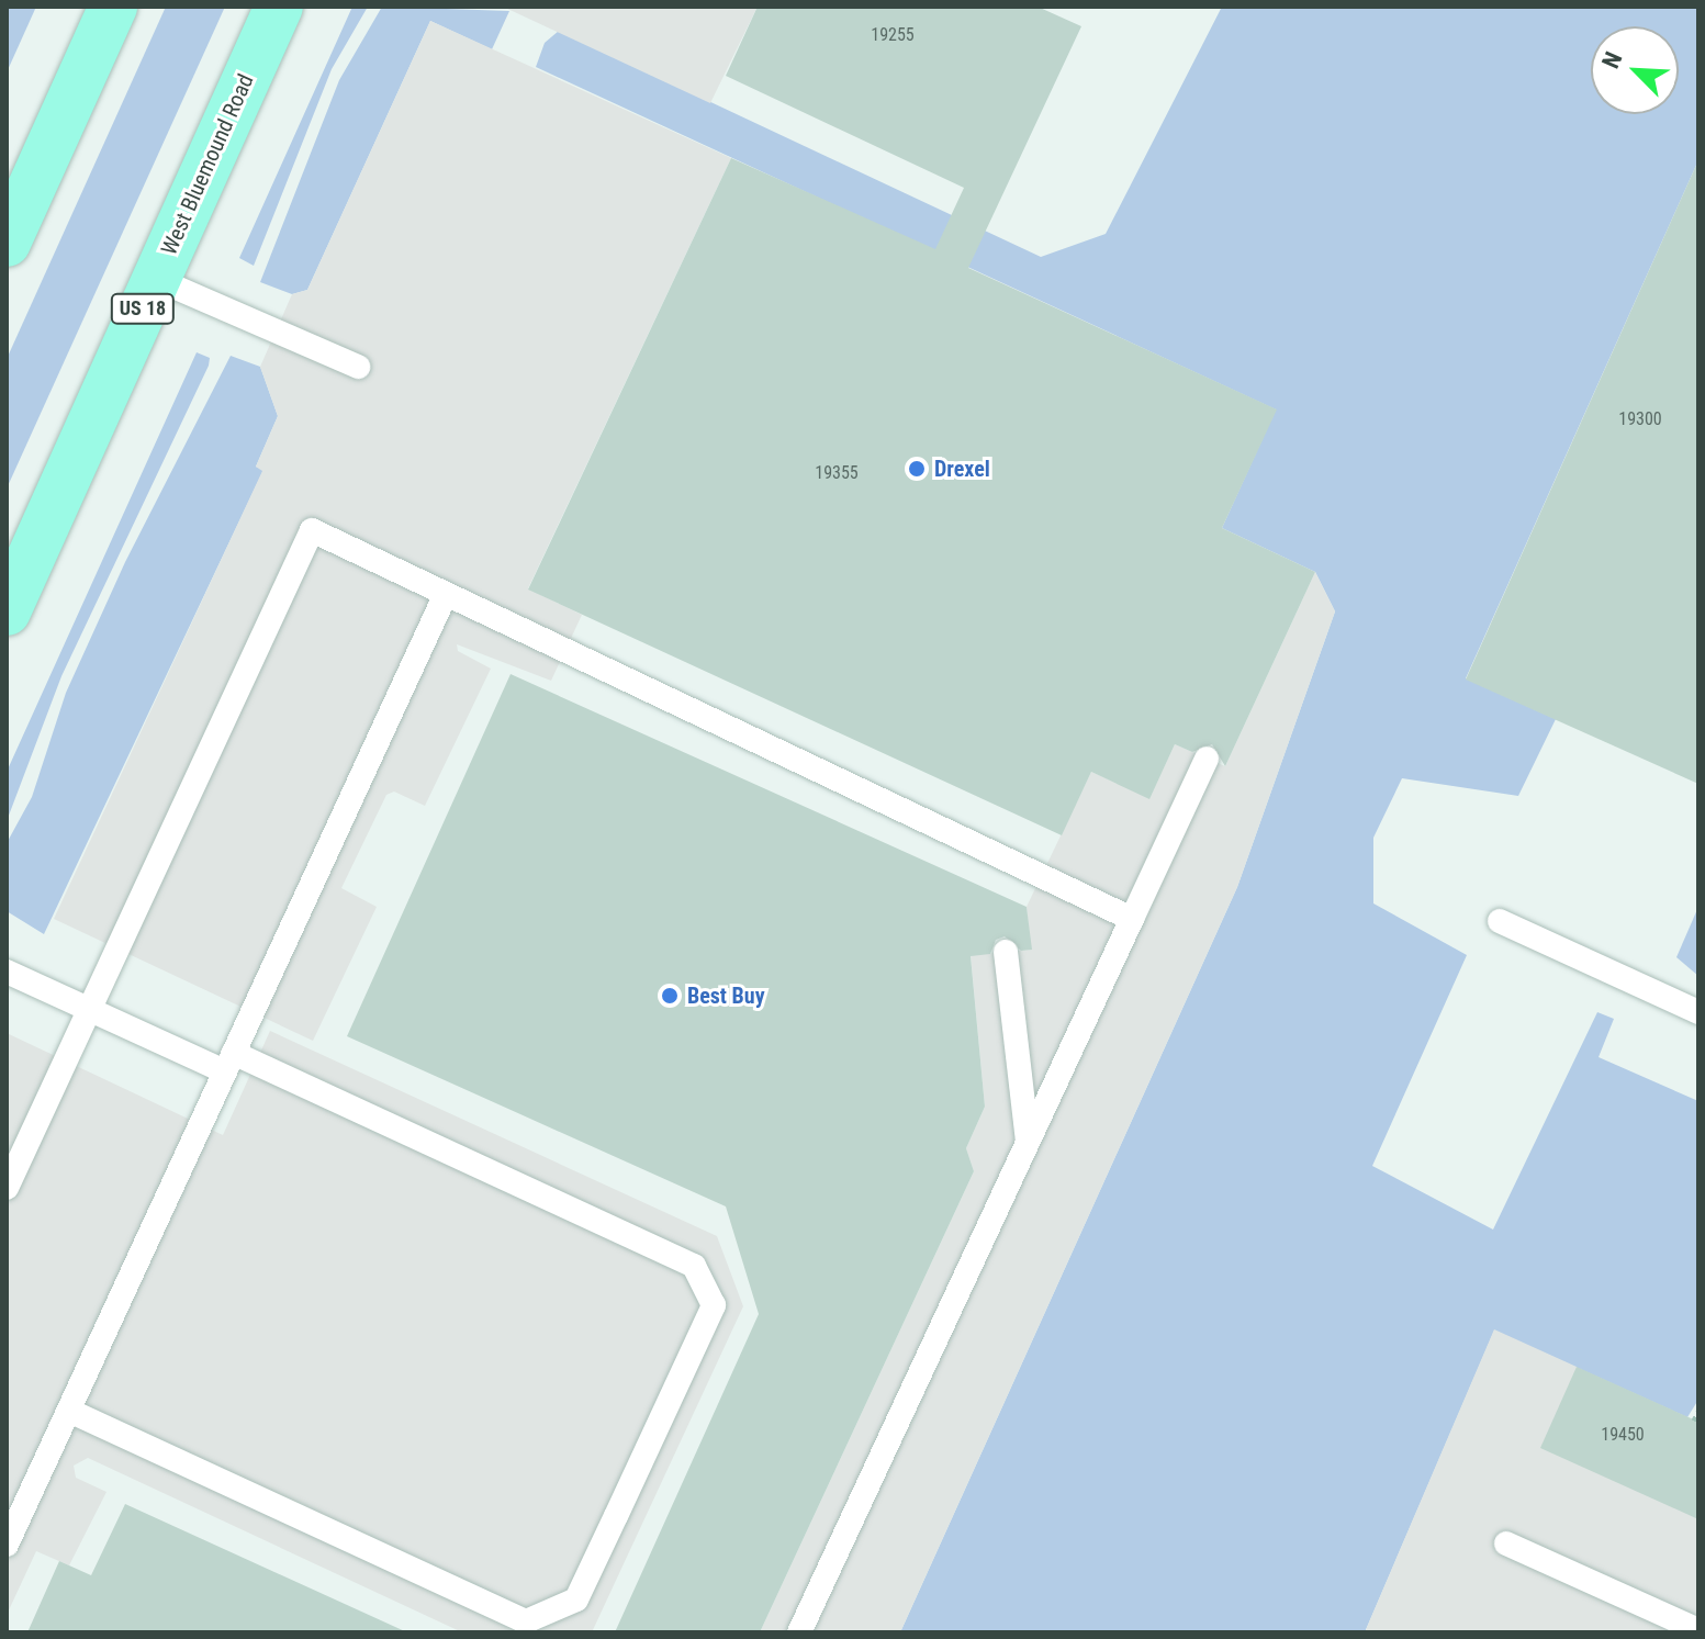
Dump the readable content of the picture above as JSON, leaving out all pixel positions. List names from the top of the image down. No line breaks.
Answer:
{"streets":{"main road":["West Bluemound Road","US 18"]},"places":["Drexel","Best Buy"],"house_numbers":["19255","19300","19355","19450"],"north":"top left"}
